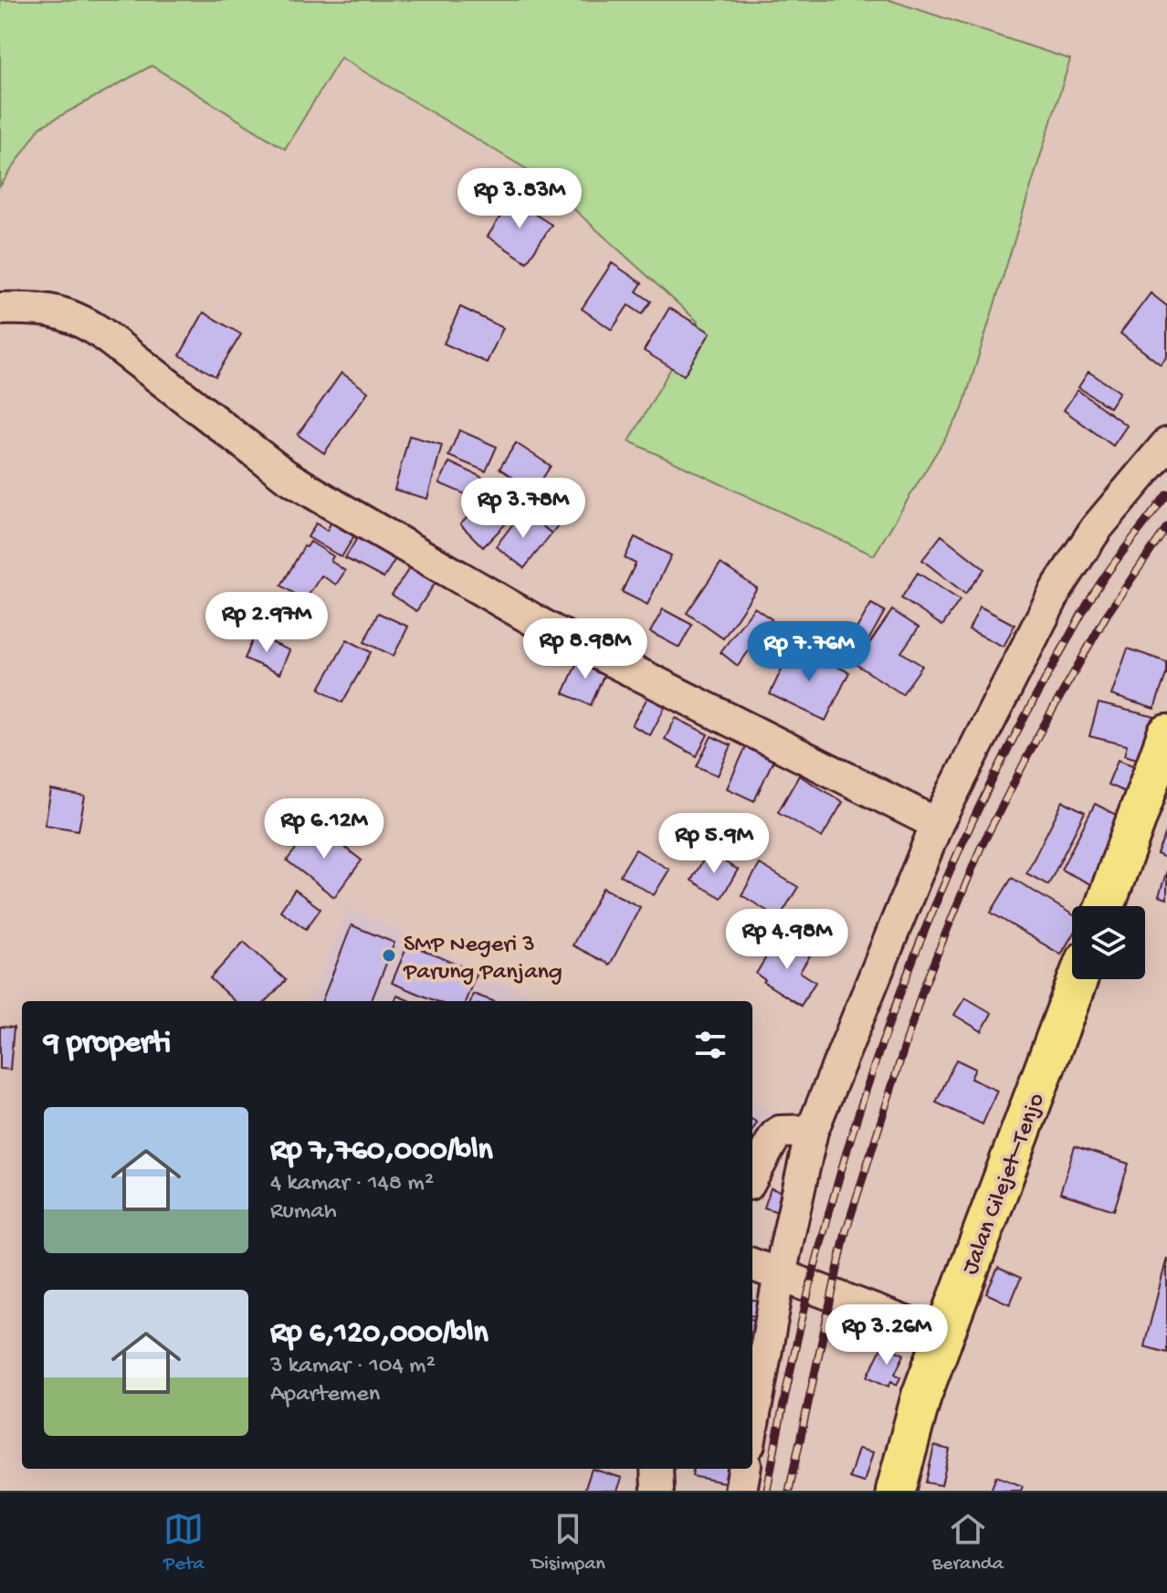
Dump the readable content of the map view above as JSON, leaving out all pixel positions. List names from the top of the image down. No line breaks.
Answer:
{"streets":{"main road":["Jalan Cilejet–Tenjo"]},"places":["SMP Negeri 3 Parung Panjang"],"page":{"price":["Rp 3.83M","Rp 3.78M","Rp 2.97M","Rp 8.98M","Rp 7.76M","Rp 6.12M","Rp 5.9M","Rp 4.98M","Rp 3.26M"],"heading":"9 properti","list":[{"name":"Rp 7,760,000/bln","note":"4 kamar · 148 m² · Rumah"},{"name":"Rp 6,120,000/bln","note":"3 kamar · 104 m² · Apartemen"}],"tabs":["Peta","Disimpan","Beranda"]}}
